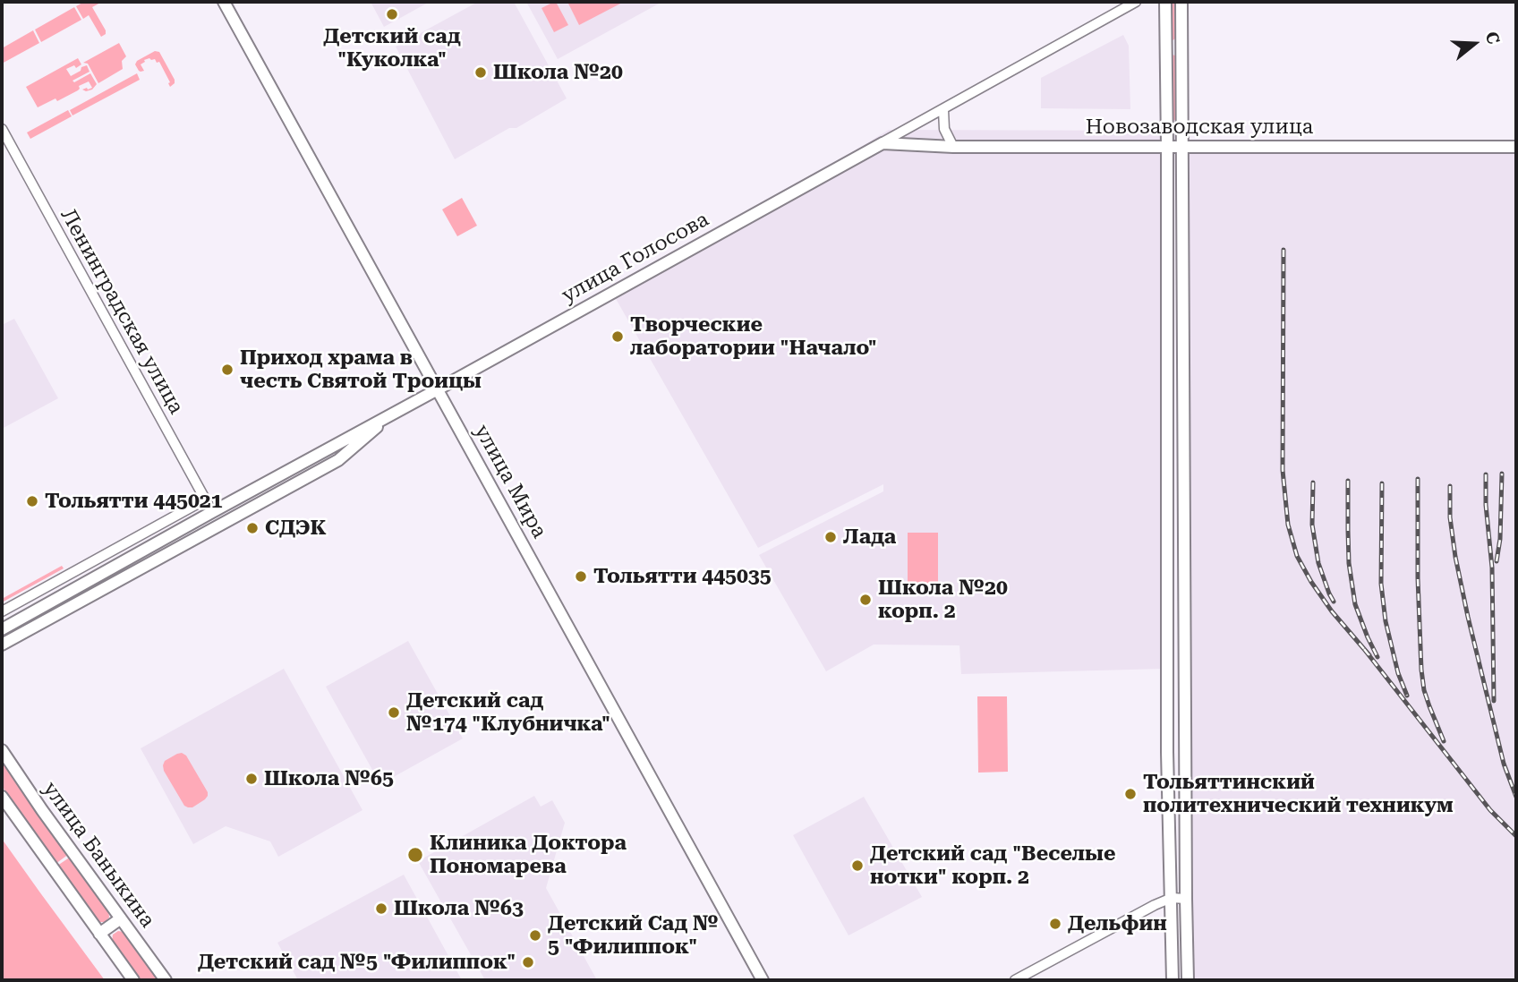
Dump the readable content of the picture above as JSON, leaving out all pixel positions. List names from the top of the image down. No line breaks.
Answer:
{"streets":{"main road":["Новозаводская улица","улица Голосова","улица Мира","улица Баныкина"],"street":["Ленинградская улица"]},"crossings":[["Новозаводская улица","улица Голосова"],["улица Голосова","Ленинградская улица"],["улица Голосова","улица Мира"]],"places":["Детский сад \"Куколка\"","Школа №20","Творческие лаборатории \"Начало\"","Приход храма в честь Святой Троицы","Тольятти 445021","СДЭК","Лада","Тольятти 445035","Школа №20 корп. 2","Детский сад №174 \"Клубничка\"","Школа №65","Тольяттинский политехнический техникум","Клиника Доктора Пономарева","Детский сад \"Веселые нотки\" корп. 2","Школа №63","Дельфин","Детский Сад № 5 \"Филиппок\"","Детский сад №5 \"Филиппок\""],"north":"right"}
